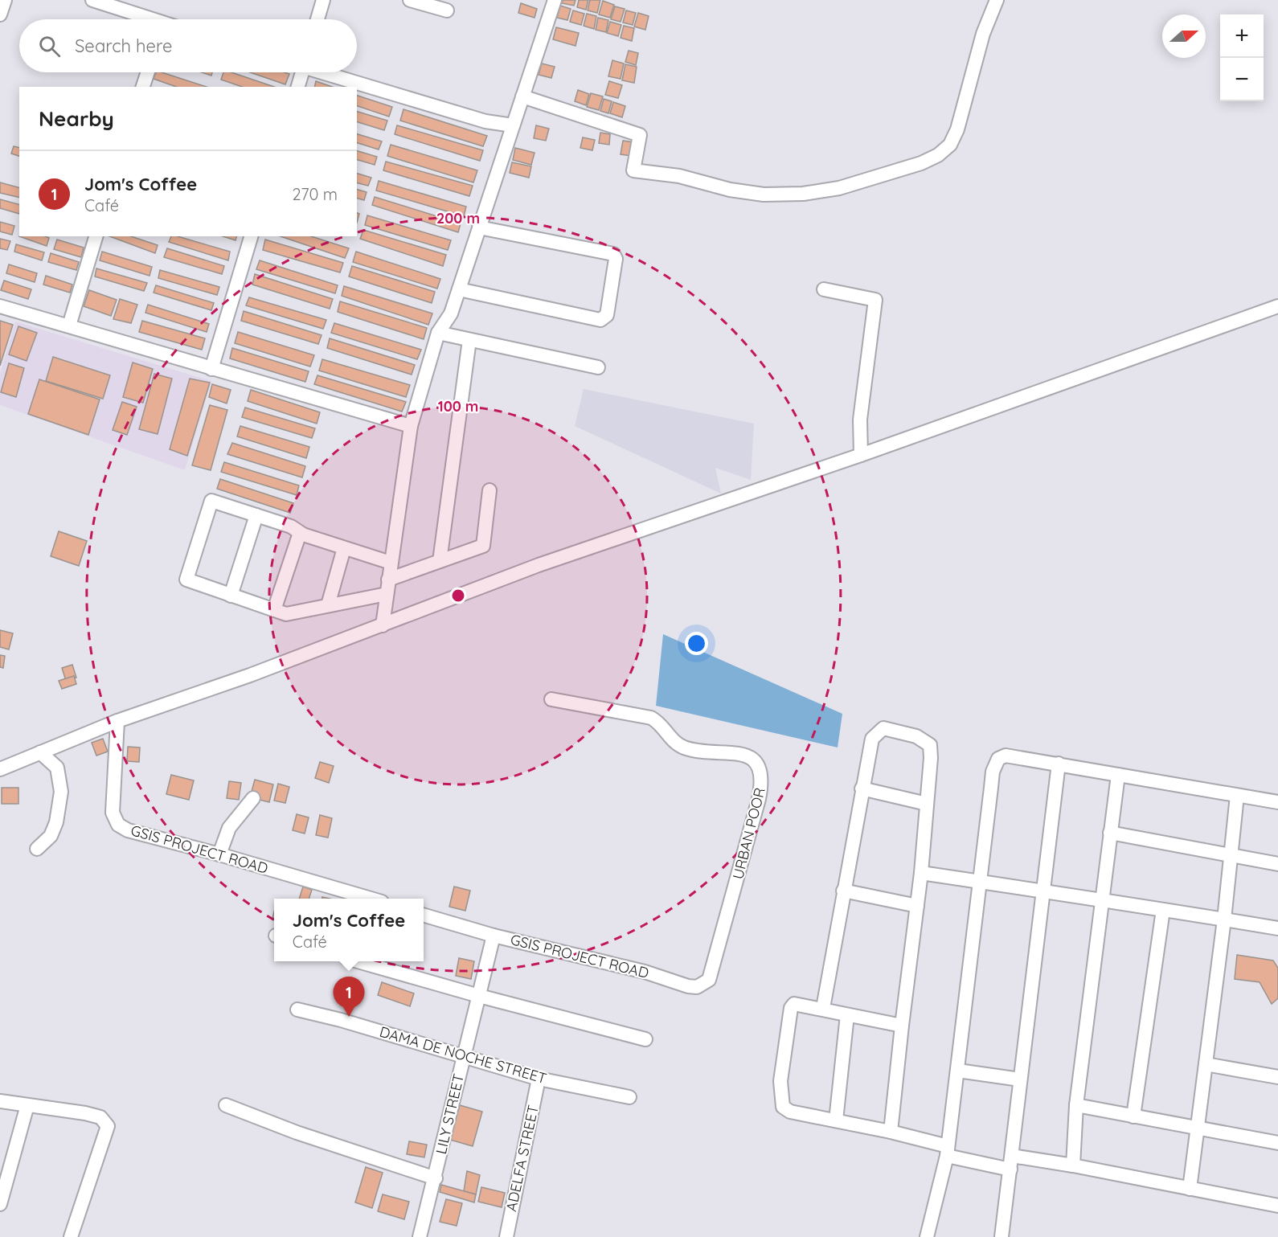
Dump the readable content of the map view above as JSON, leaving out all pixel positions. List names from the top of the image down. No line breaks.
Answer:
{"streets":{"street":["URBAN POOR","GSIS PROJECT ROAD","DAMA DE NOCHE STREET","LILY STREET","ADELFA STREET"]},"crossings":[["URBAN POOR","GSIS PROJECT ROAD"],["GSIS PROJECT ROAD","LILY STREET"],["DAMA DE NOCHE STREET","LILY STREET"],["DAMA DE NOCHE STREET","ADELFA STREET"]],"north":"right","page":{"map_buttons":["+","−"],"search":"Search here","heading":"Nearby","list":[{"mark":"1","name":"Jom's Coffee","note":"Café","value":"270 m"}],"popup":["Jom's Coffee","Café"],"pins":"1"},"rings":["200 m","100 m"]}
